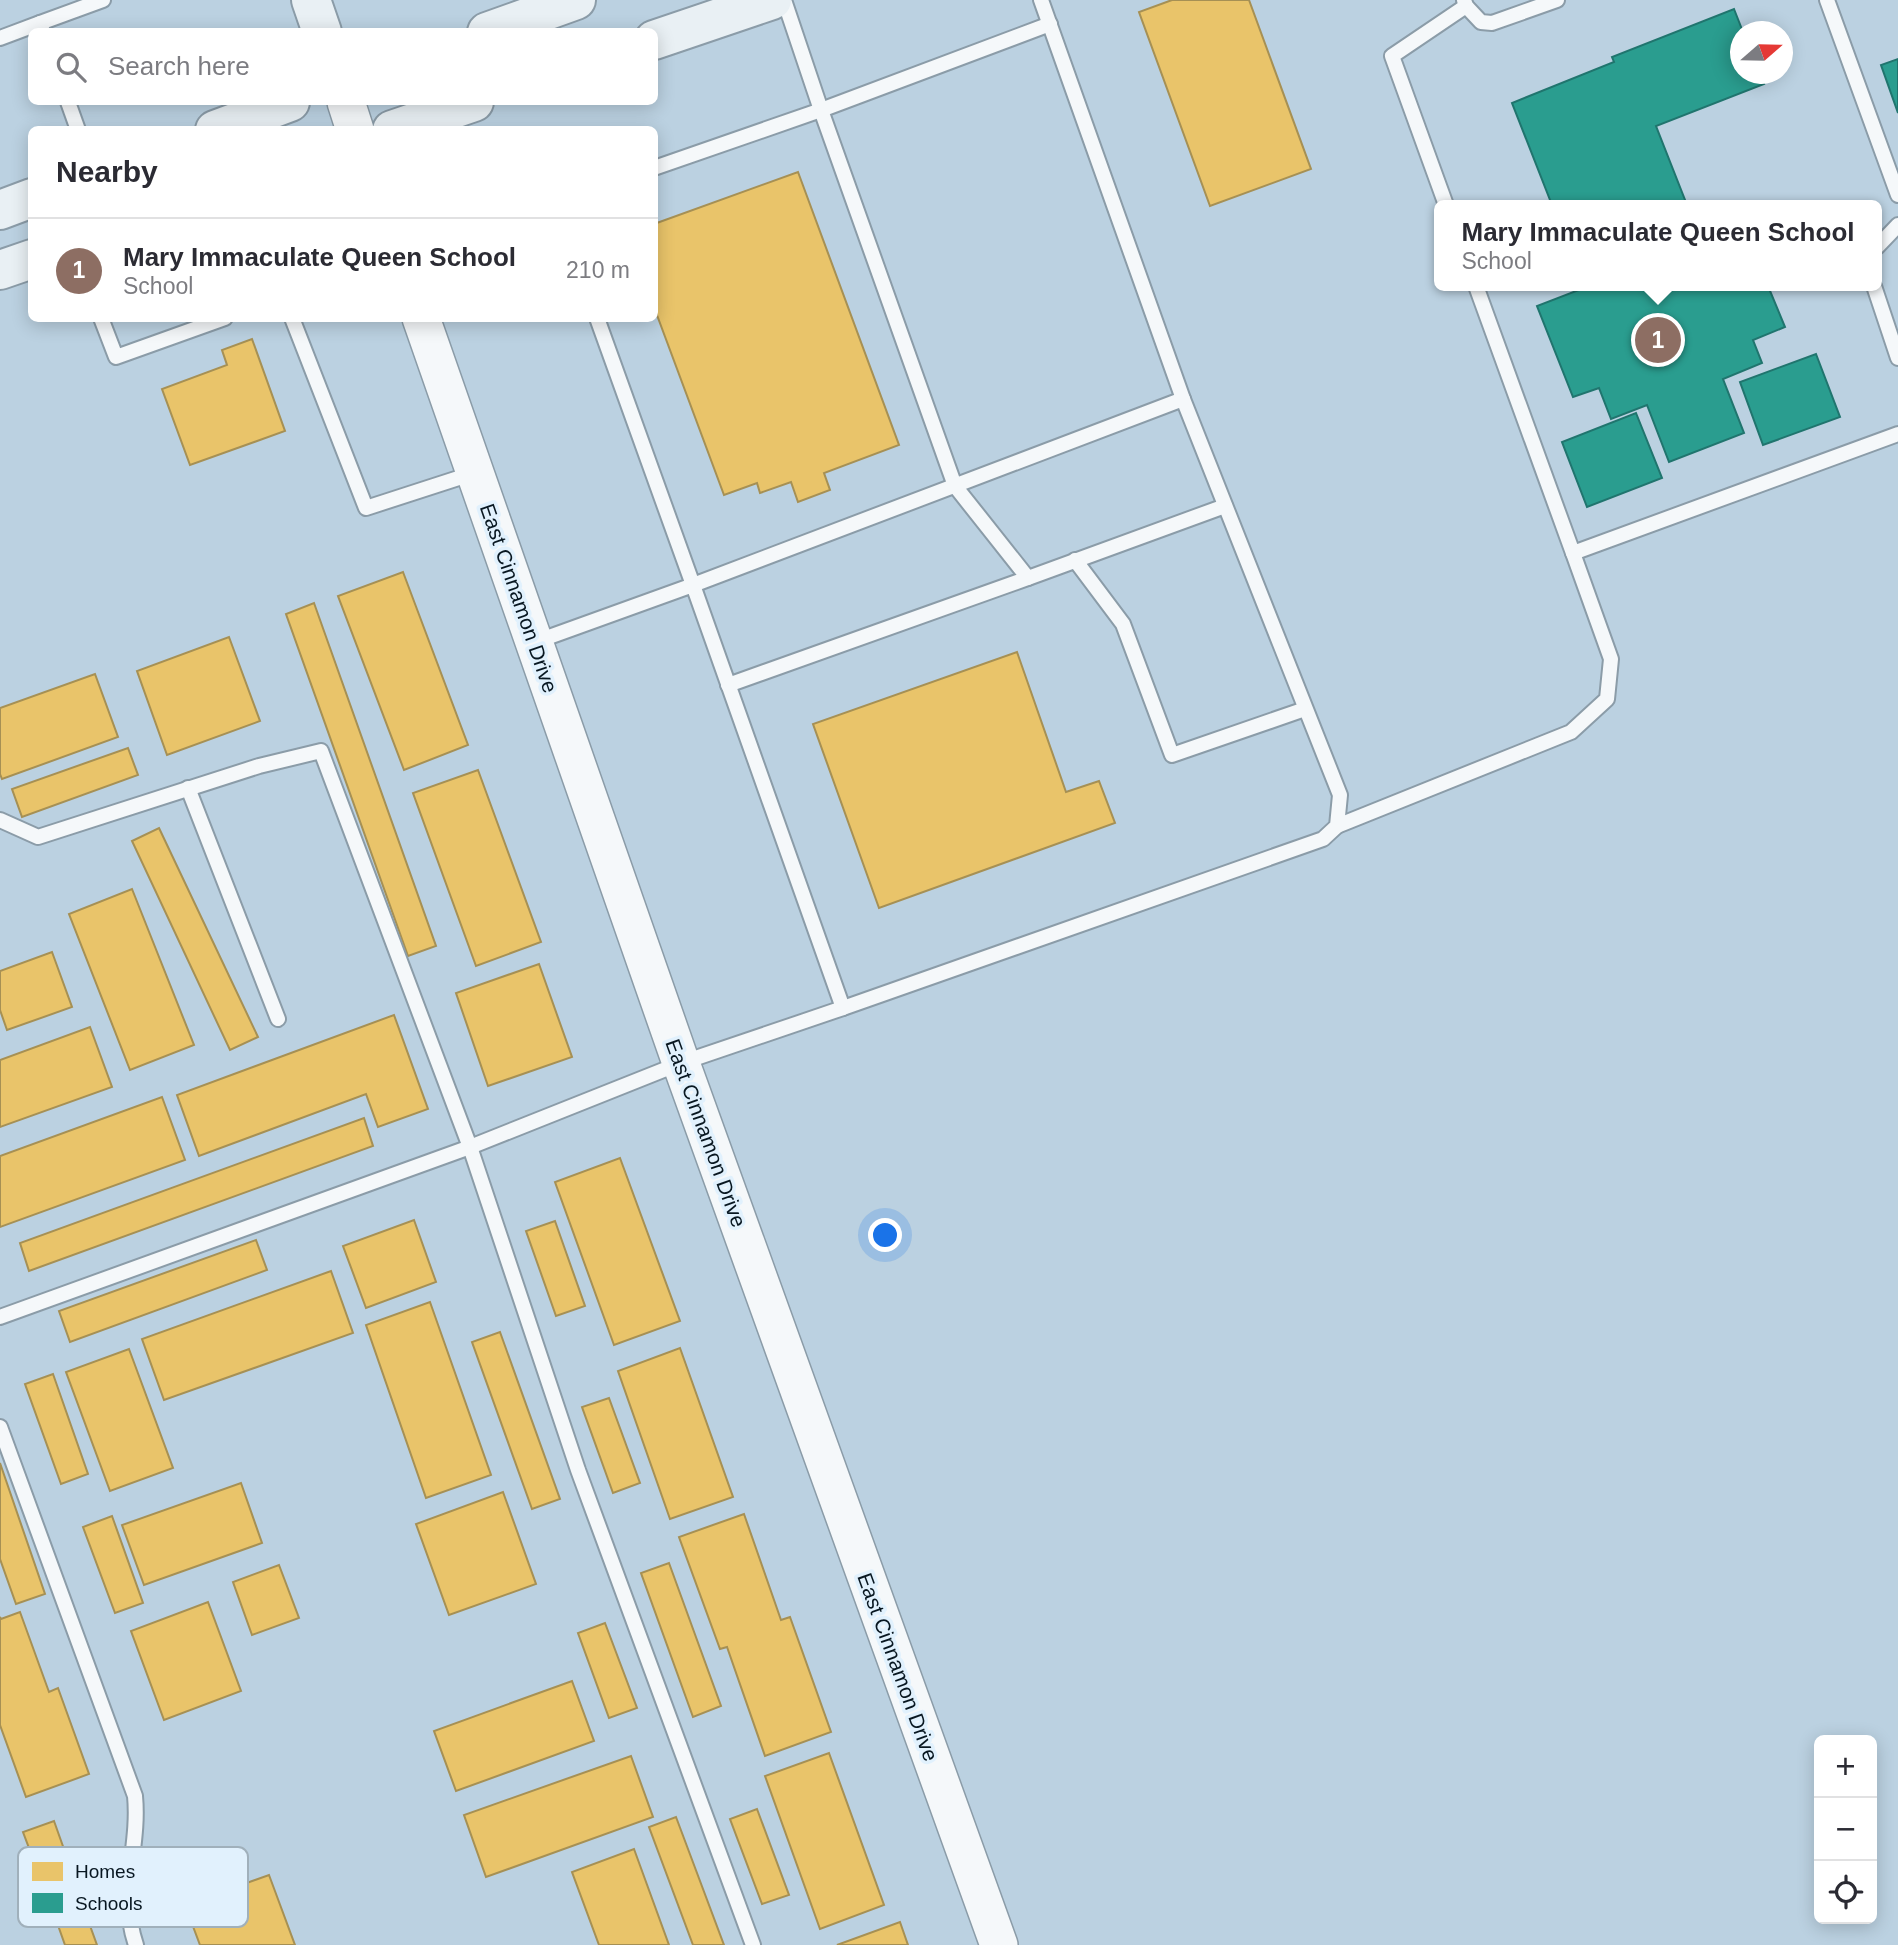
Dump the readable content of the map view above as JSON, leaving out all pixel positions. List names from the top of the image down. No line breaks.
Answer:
{"streets":{"street":["East Cinnamon Drive"]},"legend":["Homes","Schools"],"north":"right","page":{"search":"Search here","heading":"Nearby","popup":["Mary Immaculate Queen School","School"],"list":[{"mark":"1","name":"Mary Immaculate Queen School","note":"School","value":"210 m"}],"pins":"1","map_buttons":["+","−"]}}
